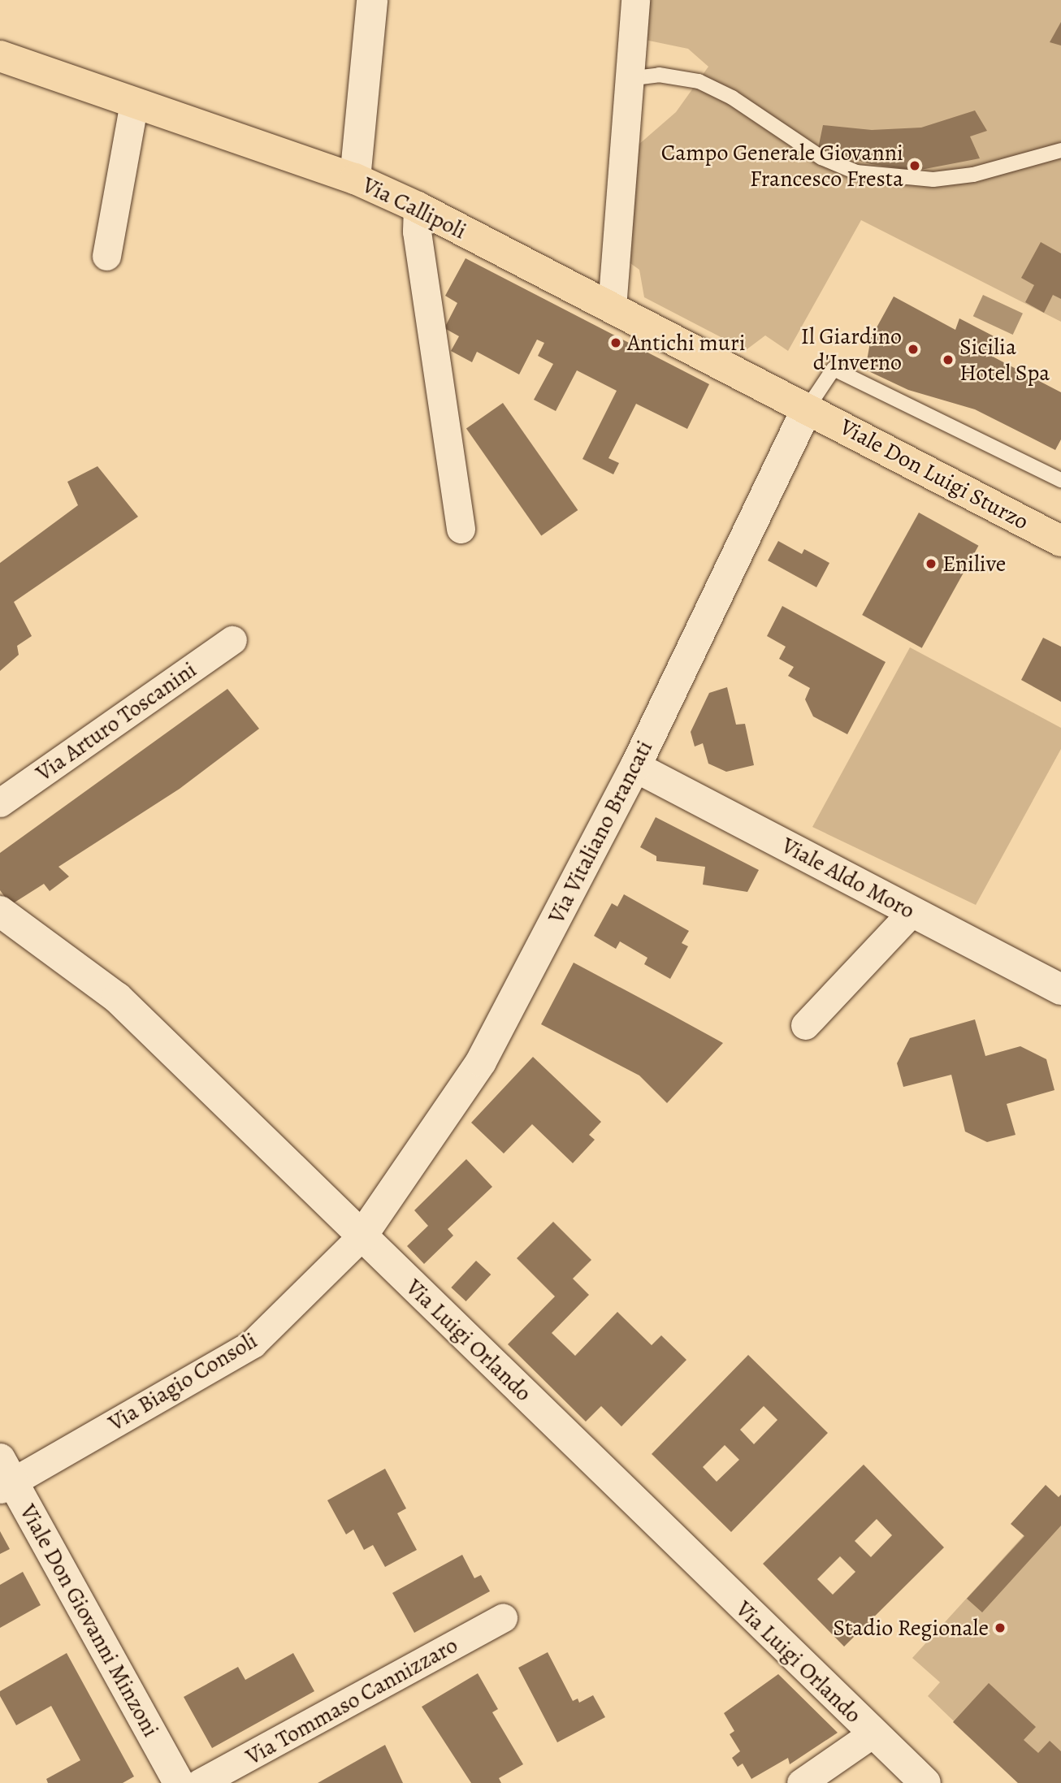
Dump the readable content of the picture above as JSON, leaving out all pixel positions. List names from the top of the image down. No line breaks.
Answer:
{"streets":{"main road":["Via Callipoli","Viale Don Luigi Sturzo"],"street":["Via Arturo Toscanini","Via Vitaliano Brancati","Viale Aldo Moro","Via Luigi Orlando","Via Biagio Consoli","Viale Don Giovanni Minzoni","Via Tommaso Cannizzaro"]},"crossings":[["Via Callipoli","Viale Don Luigi Sturzo"],["Via Callipoli","Via Vitaliano Brancati"],["Viale Don Luigi Sturzo","Via Vitaliano Brancati"],["Via Vitaliano Brancati","Viale Aldo Moro"],["Via Vitaliano Brancati","Via Luigi Orlando"],["Via Vitaliano Brancati","Via Biagio Consoli"],["Via Luigi Orlando","Via Biagio Consoli"],["Via Biagio Consoli","Viale Don Giovanni Minzoni"]],"places":["Campo Generale Giovanni Francesco Fresta","Antichi muri","Il Giardino d'Inverno","Sicilia Hotel Spa","Enilive","Stadio Regionale"]}
